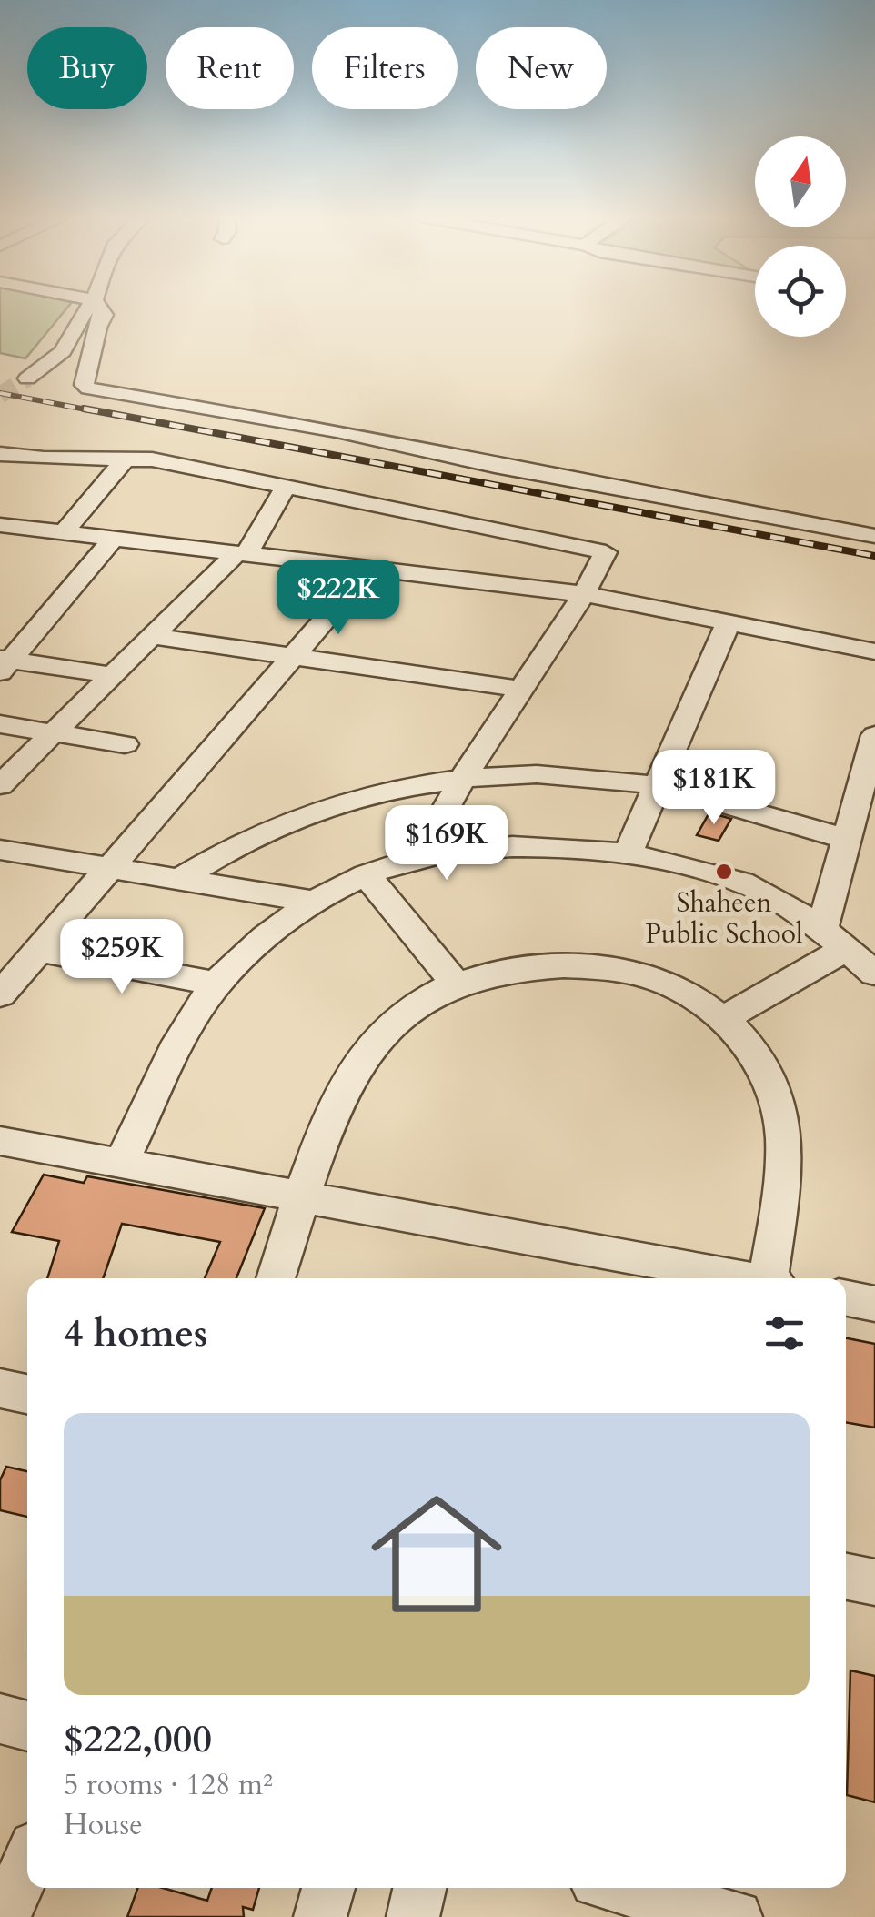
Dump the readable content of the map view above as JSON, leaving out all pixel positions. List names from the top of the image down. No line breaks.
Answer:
{"places":["Shaheen Public School"],"north":"top","page":{"chip":["Buy","Rent","Filters","New"],"price":["$222K","$181K","$169K","$259K"],"heading":"4 homes","list":[{"name":"$222,000","note":"5 rooms · 128 m² · House"}]}}
